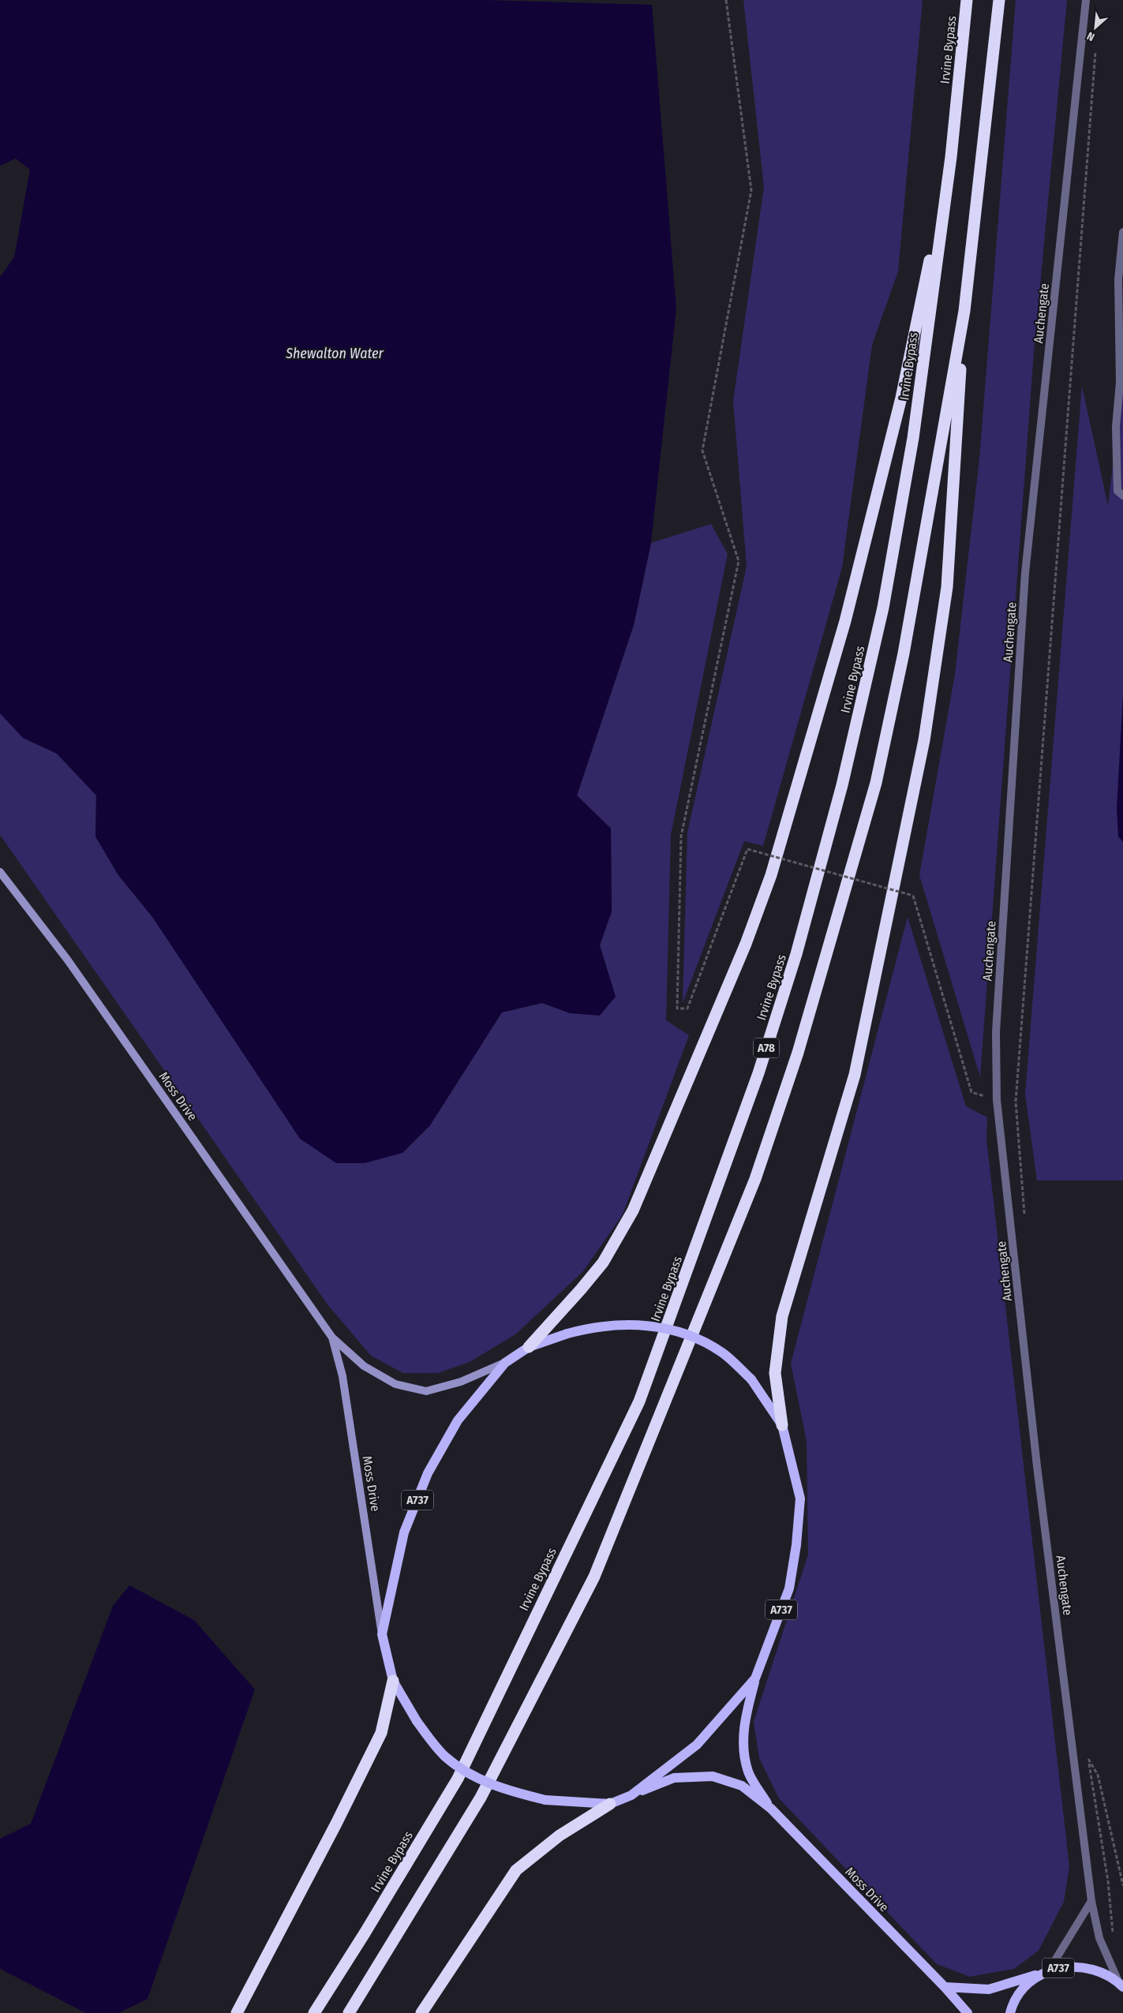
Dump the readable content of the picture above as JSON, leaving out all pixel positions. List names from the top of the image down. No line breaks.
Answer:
{"streets":{"highway":["Irvine Bypass","A78"],"main road":["Moss Drive","A737"],"street":["Auchengate"]},"crossings":[["Auchengate","A737"],["Moss Drive","A737"]],"water":["Shewalton Water"],"north":"bottom left"}
